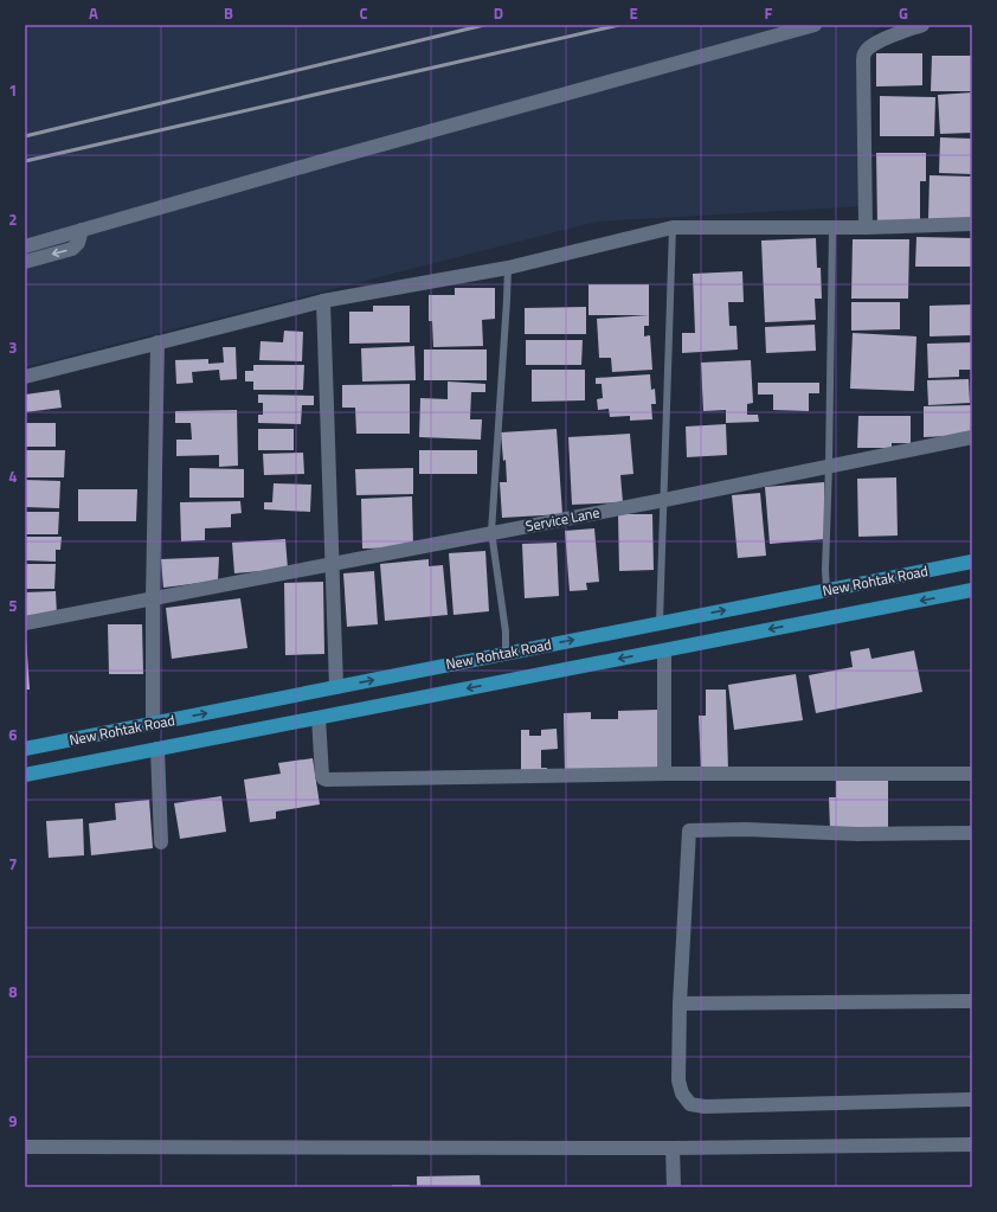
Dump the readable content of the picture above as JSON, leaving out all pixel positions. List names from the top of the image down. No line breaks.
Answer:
{"streets":{"main road":["New Rohtak Road"],"street":["Service Lane"]},"grid":{"columns":["A","B","C","D","E","F","G"],"rows":["1","2","3","4","5","6","7","8","9"]}}
